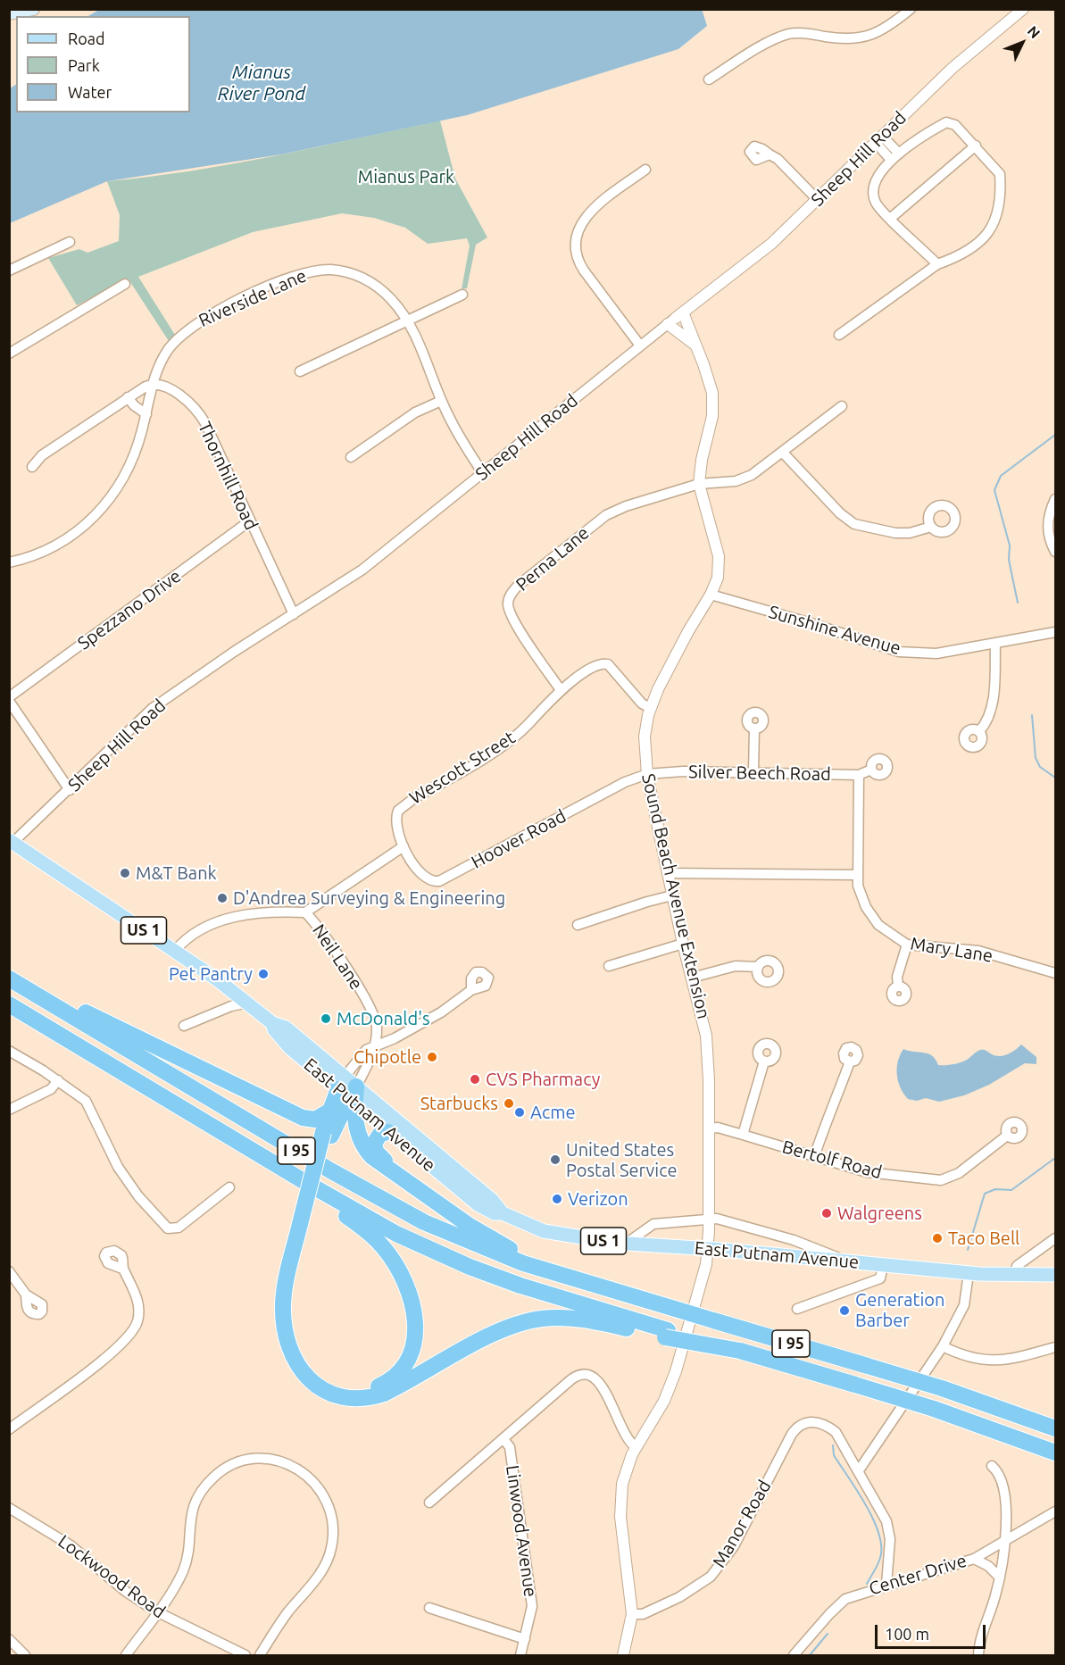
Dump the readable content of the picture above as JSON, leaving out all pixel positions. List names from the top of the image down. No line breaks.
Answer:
{"streets":{"highway":["I 95"],"main road":["US 1","East Putnam Avenue"],"street":["Sheep Hill Road","Riverside Lane","Thornhill Road","Perna Lane","Spezzano Drive","Sunshine Avenue","Wescott Street","Silver Beech Road","Hoover Road","Sound Beach Avenue Extension","Mary Lane","Neil Lane","Bertolf Road","Manor Road","Linwood Avenue","Center Drive","Lockwood Road"]},"crossings":[["Sheep Hill Road","Riverside Lane"],["Sheep Hill Road","Thornhill Road"],["Sheep Hill Road","Sound Beach Avenue Extension"],["Sheep Hill Road","East Putnam Avenue"],["Riverside Lane","Thornhill Road"],["Thornhill Road","Spezzano Drive"],["Perna Lane","Wescott Street"],["Perna Lane","Sound Beach Avenue Extension"],["Sunshine Avenue","Sound Beach Avenue Extension"],["Wescott Street","Hoover Road"],["Wescott Street","Sound Beach Avenue Extension"],["Silver Beech Road","Hoover Road"],["Silver Beech Road","Sound Beach Avenue Extension"],["Silver Beech Road","Mary Lane"],["Hoover Road","Sound Beach Avenue Extension"],["Sound Beach Avenue Extension","East Putnam Avenue"],["Sound Beach Avenue Extension","Bertolf Road"],["Sound Beach Avenue Extension","Manor Road"],["Neil Lane","East Putnam Avenue"]],"water":["Mianus River Pond"],"parks":["Mianus Park"],"places":["M&T Bank","D'Andrea Surveying & Engineering","Pet Pantry","McDonald's","Chipotle","CVS Pharmacy","Starbucks","Acme","United States Postal Service","Verizon","Walgreens","Taco Bell","Generation Barber"],"legend":["Road","Park","Water"],"scale_bar":"100 m","north":"top right"}
